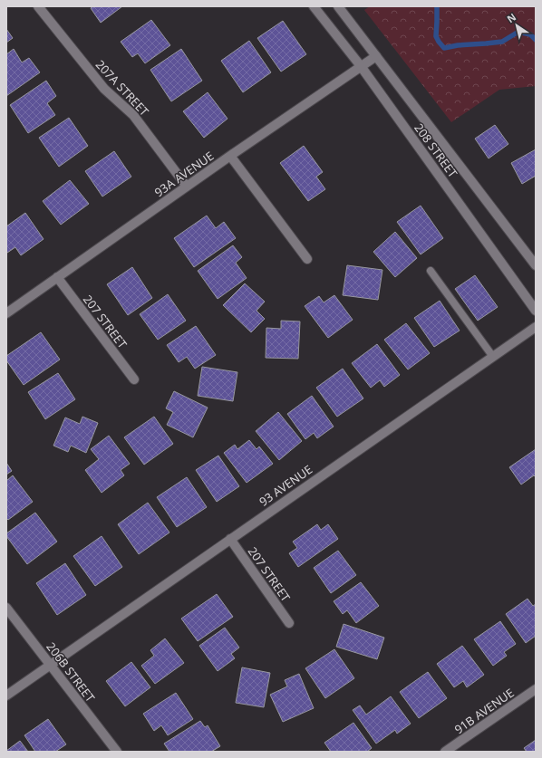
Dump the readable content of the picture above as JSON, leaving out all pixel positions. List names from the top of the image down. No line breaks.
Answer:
{"streets":{"street":["207A STREET","208 STREET","93A AVENUE","207 STREET","93 AVENUE","206B STREET","91B AVENUE"]},"crossings":[["207A STREET","93A AVENUE"],["208 STREET","93A AVENUE"],["93A AVENUE","207 STREET"],["207 STREET","93 AVENUE"],["93 AVENUE","206B STREET"]],"north":"top left"}
